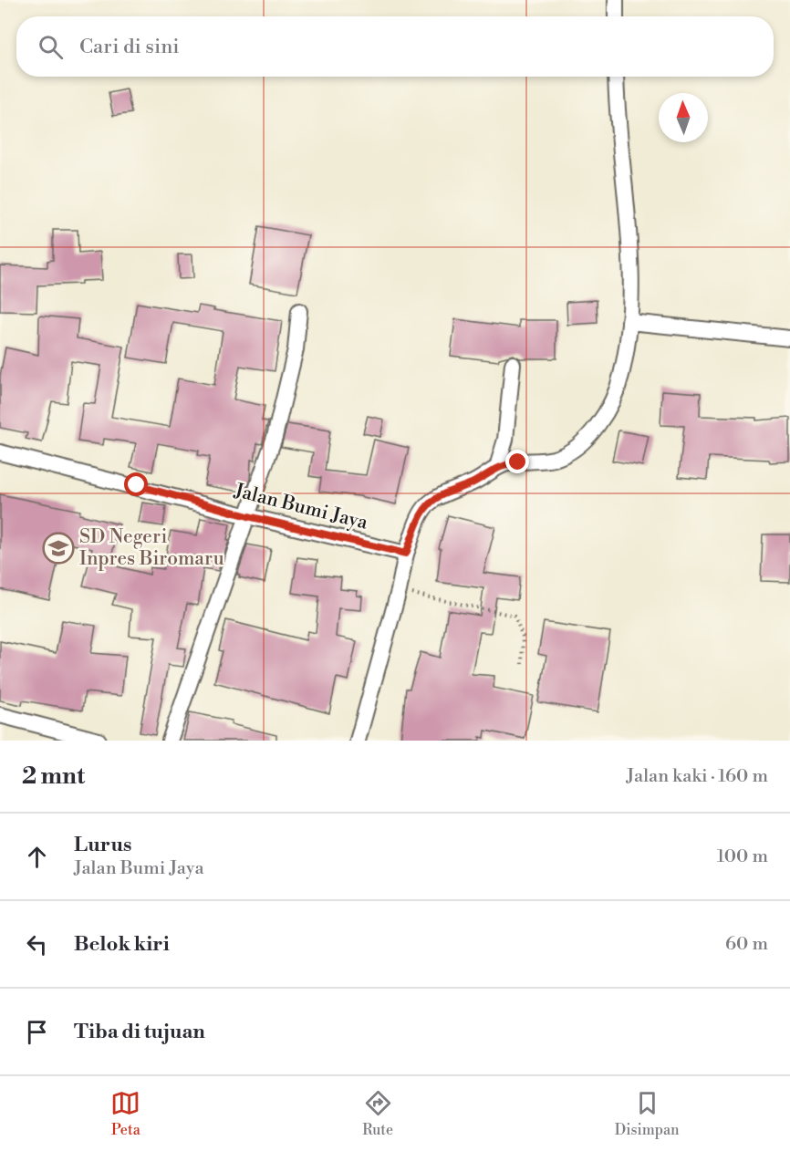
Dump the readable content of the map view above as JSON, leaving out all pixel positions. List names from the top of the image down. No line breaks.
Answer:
{"streets":{"street":["Jalan Bumi Jaya"]},"places":{"school or university":["SD Negeri Inpres Biromaru"]},"north":"top","page":{"search":"Cari di sini","heading":["2 mnt","Jalan kaki · 160 m"],"list":[["Lurus","Jalan Bumi Jaya","100 m"],["Belok kiri","60 m"],"Tiba di tujuan"],"nav":["Peta","Rute","Disimpan"]}}
